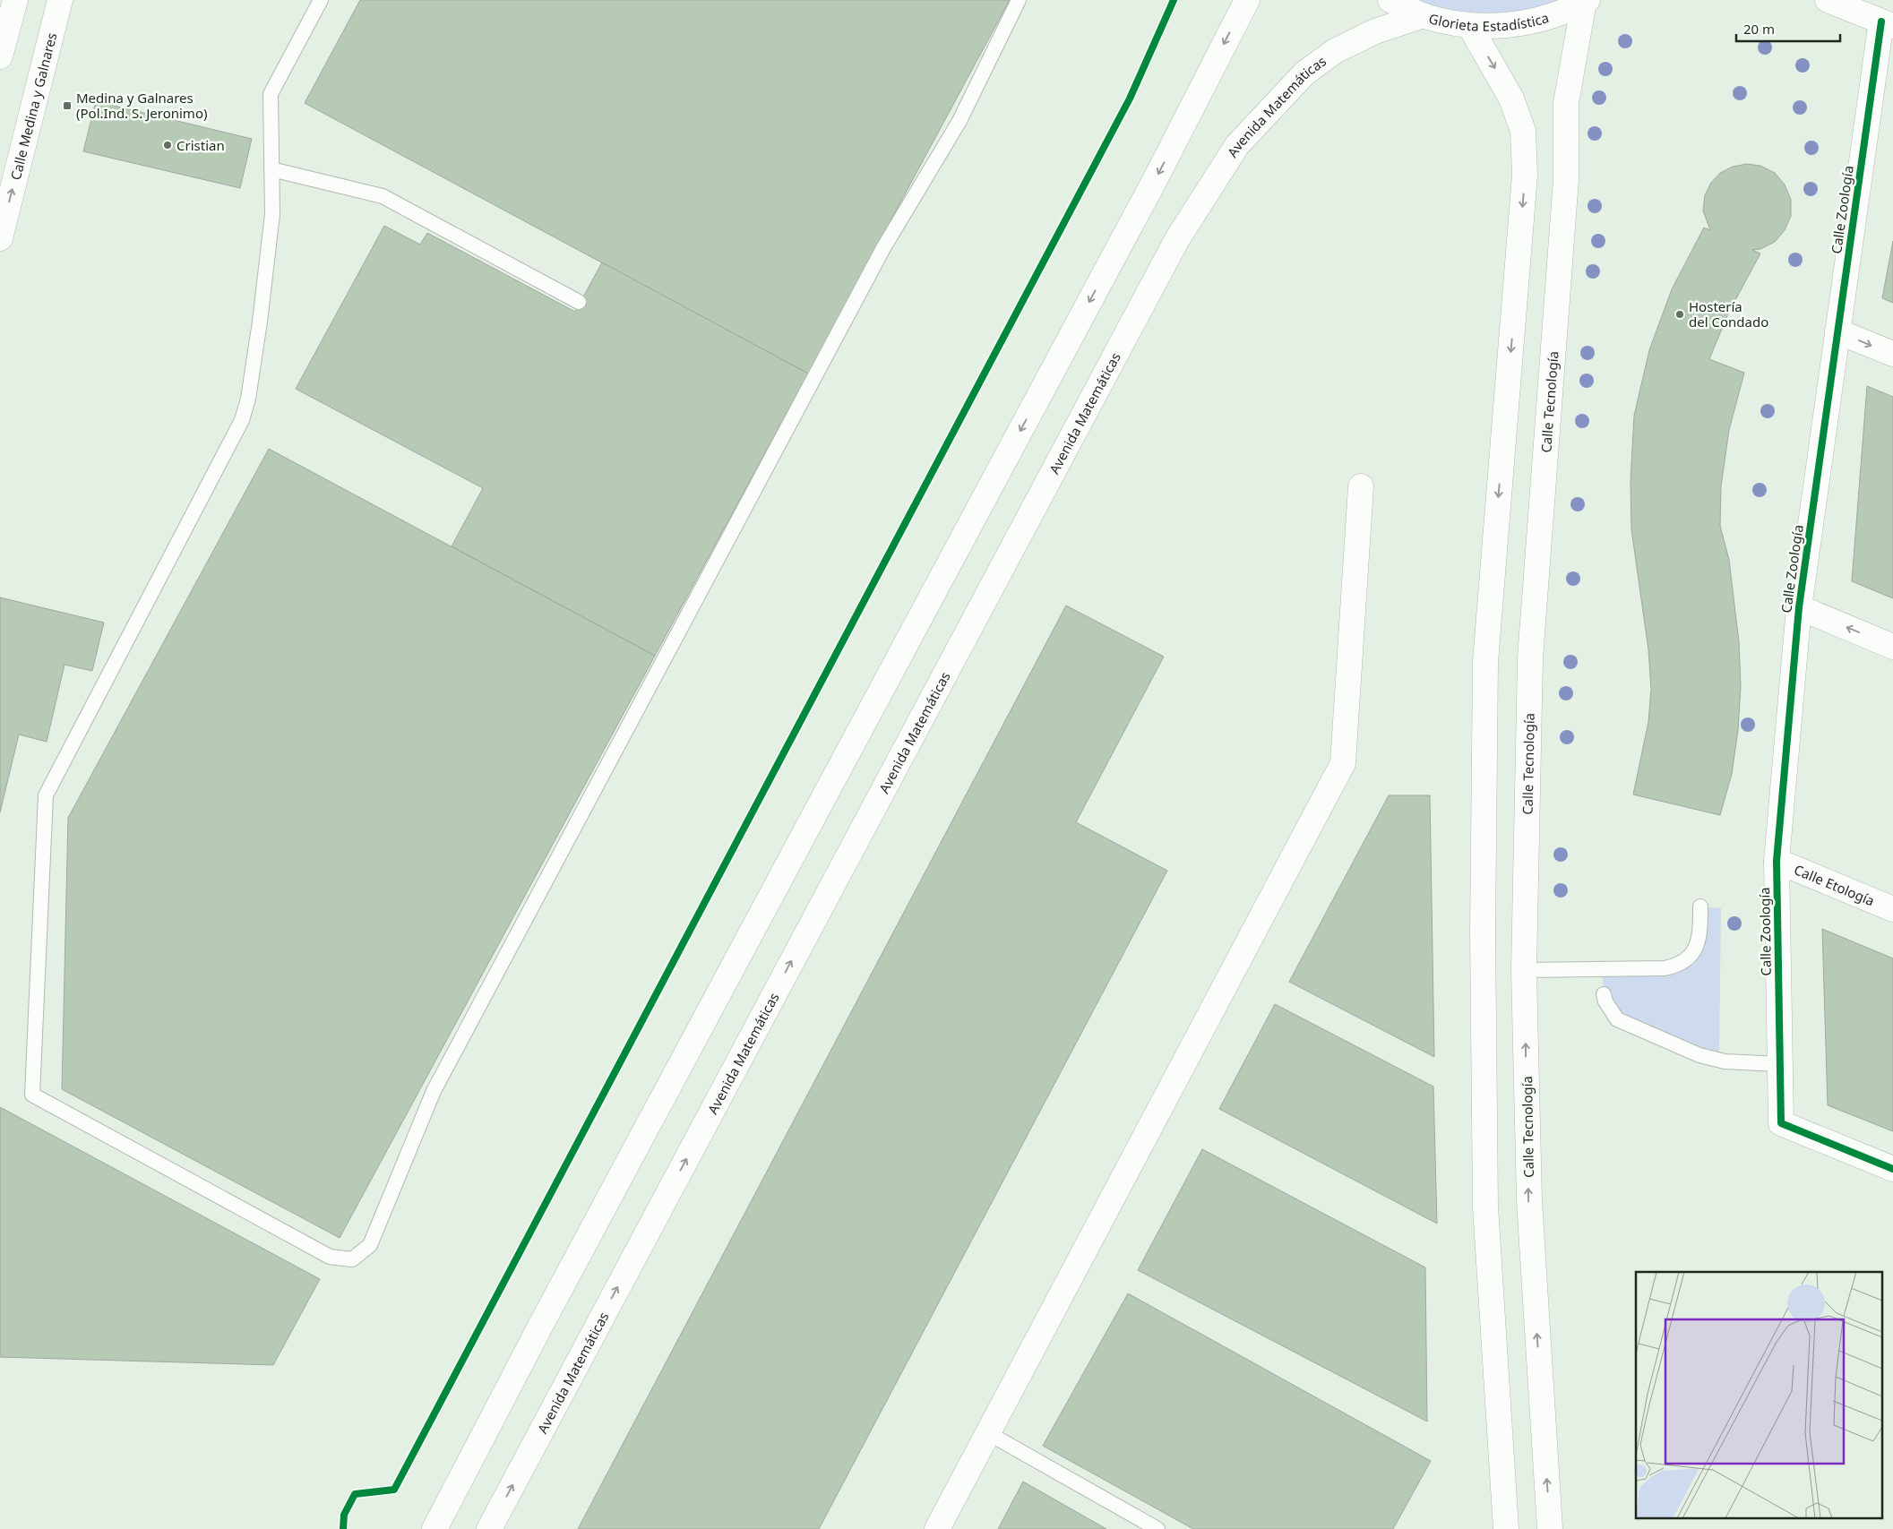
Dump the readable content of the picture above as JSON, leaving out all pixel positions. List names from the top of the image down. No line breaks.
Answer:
{"streets":{"main road":["Glorieta Estadística","Calle Medina y Galnares","Avenida Matemáticas","Calle Zoología","Calle Tecnología","Calle Etología"]},"crossings":[["Glorieta Estadística","Avenida Matemáticas"],["Glorieta Estadística","Calle Tecnología"],["Calle Zoología","Calle Etología"]],"one_way":["Calle Medina y Galnares"],"places":{"transit":["Medina y Galnares (Pol.Ind. S. Jeronimo)"],"other":["Cristian","Hostería del Condado"]},"scale_bar":"20 m"}
